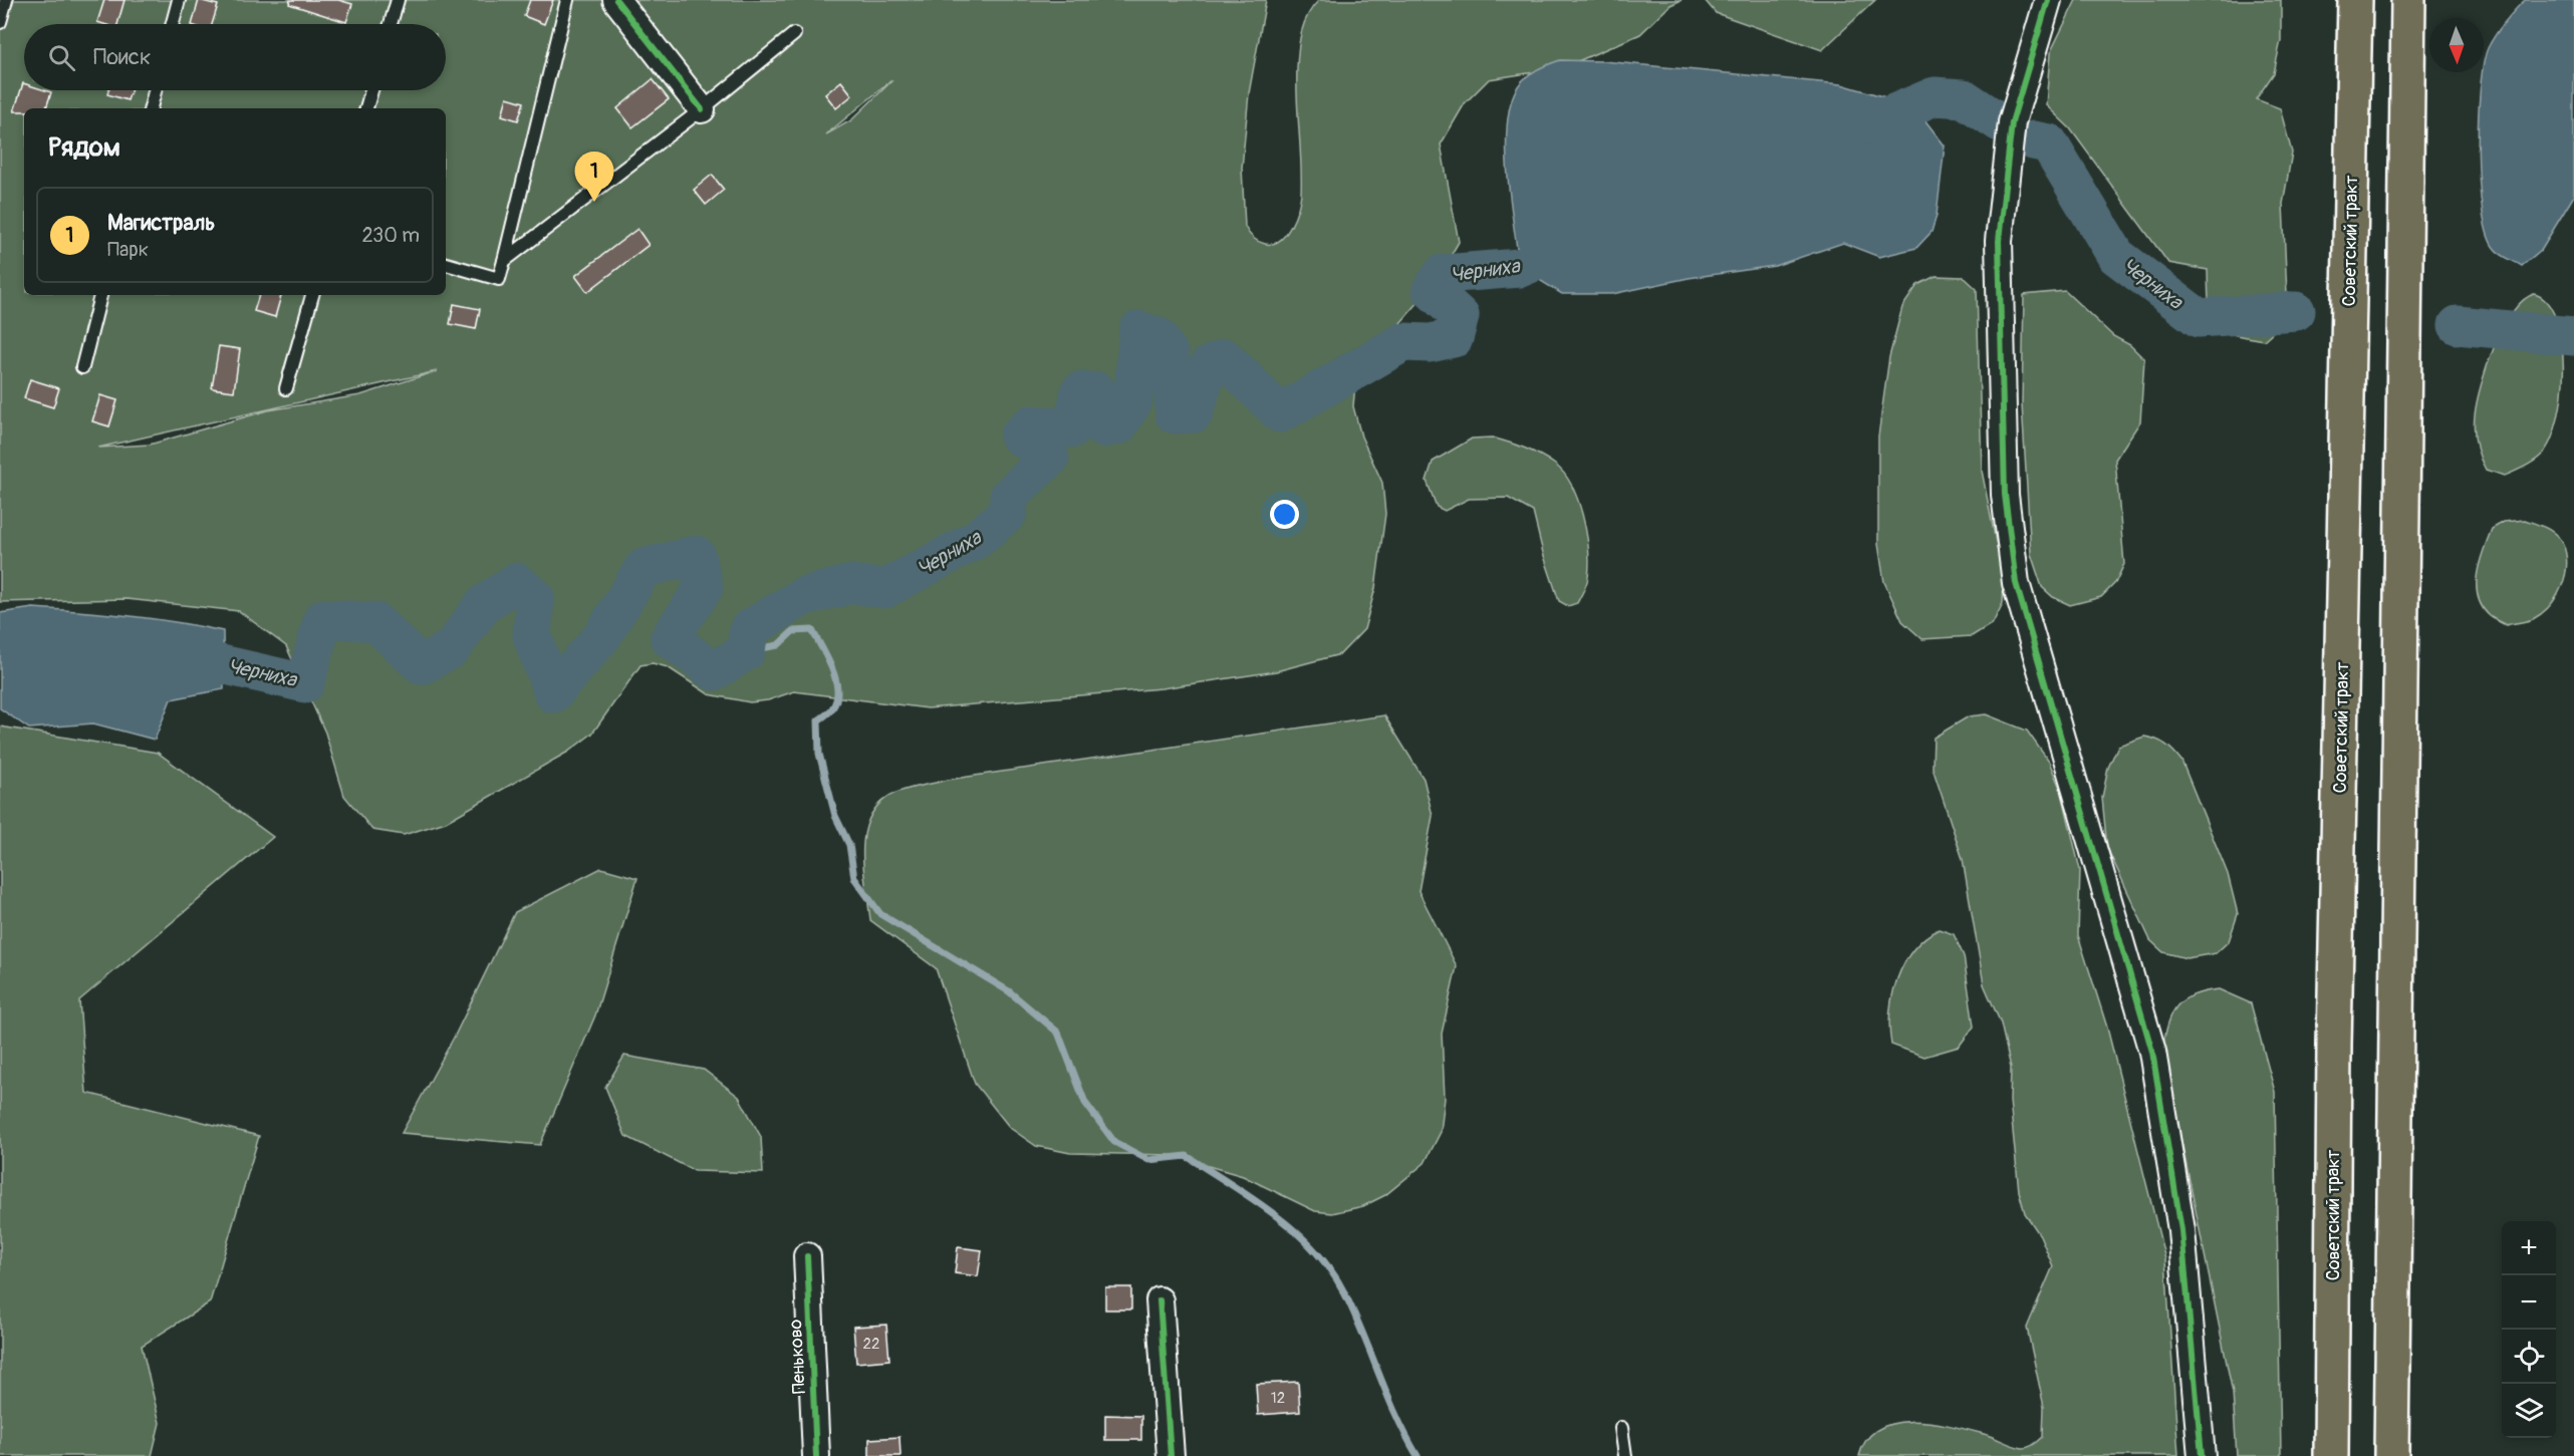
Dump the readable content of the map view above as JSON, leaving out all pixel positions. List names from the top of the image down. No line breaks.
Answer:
{"streets":{"highway":["Советский тракт"],"street":["Пеньково"]},"water":["Черниха"],"house_numbers":["22","12"],"north":"bottom","page":{"search":"Поиск","heading":"Рядом","pins":"1","list":[{"mark":"1","name":"Магистраль","note":"Парк","value":"230 m"}],"map_buttons":["+","−"]}}
